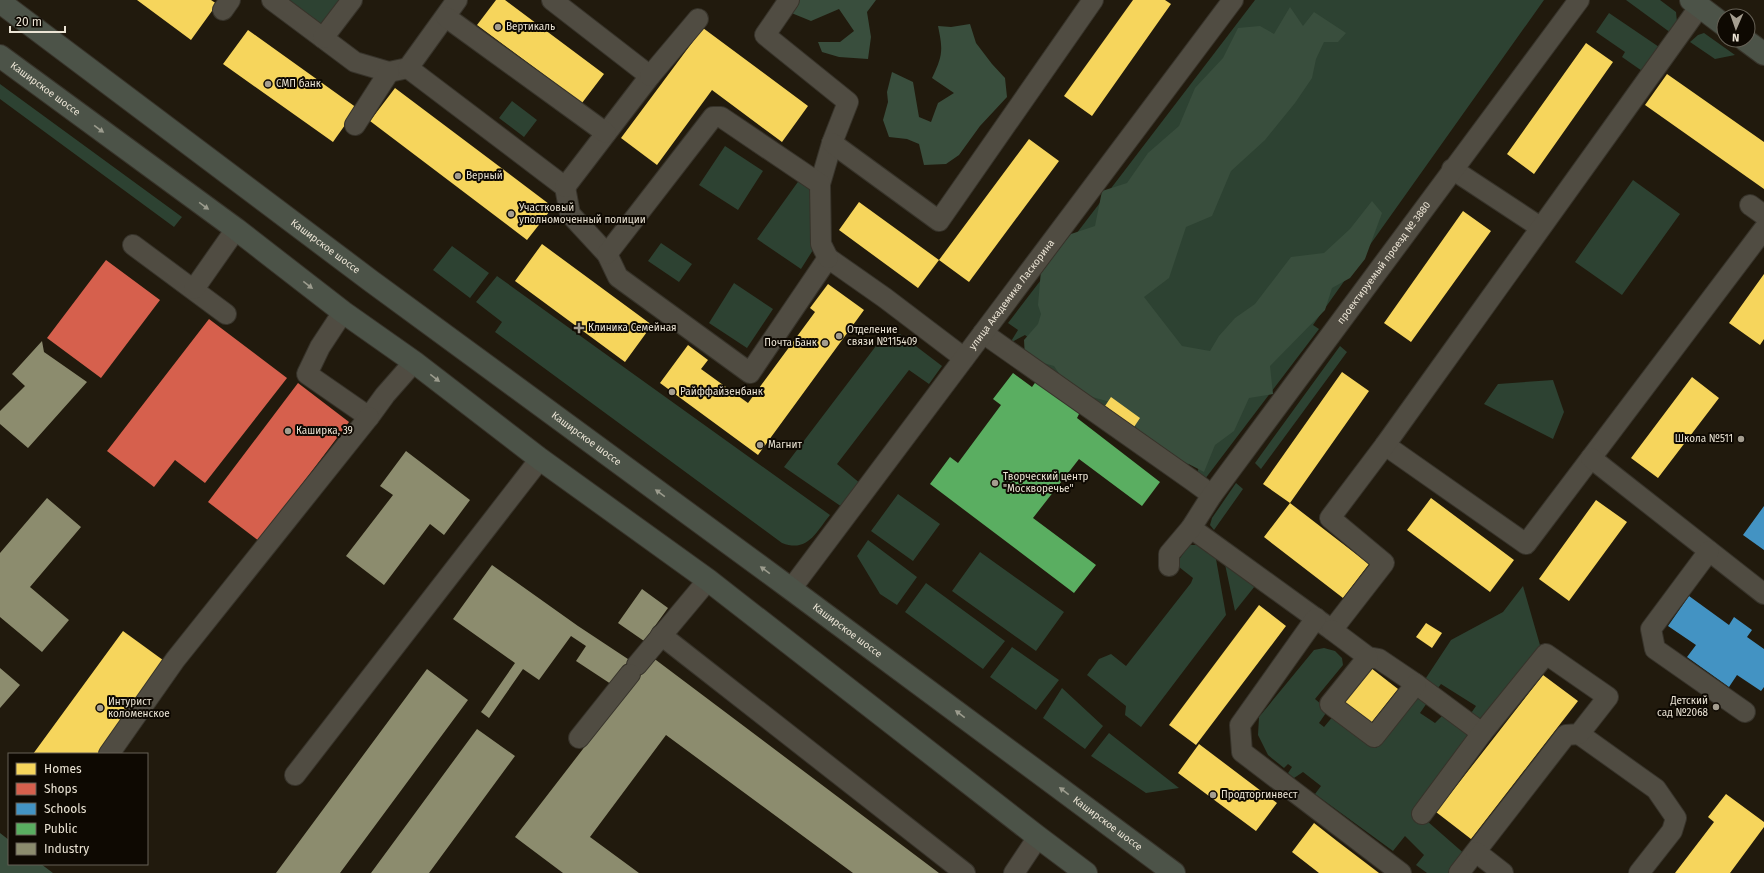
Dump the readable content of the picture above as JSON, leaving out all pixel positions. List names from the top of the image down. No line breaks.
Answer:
{"streets":{"main road":["Каширское шоссе"],"street":["проектируемый проезд № 3880","улица Академика Ласкорина"]},"crossings":[["Каширское шоссе","улица Академика Ласкорина"]],"places":{"other":["Вертикаль","СМП банк","Верный","Участковый уполномоченный полиции","Отделение связи №115409","Почта Банк","Райффайзенбанк","Каширка, 39","Школа №511","Магнит","Творческий центр \"Москворечье\"","Детский сад №2068","Интурист коломенское","Продторгинвест"],"health":["Клиника Семейная"]},"legend":["Homes","Shops","Schools","Public","Industry"],"scale_bar":"20 m","north":"bottom"}
